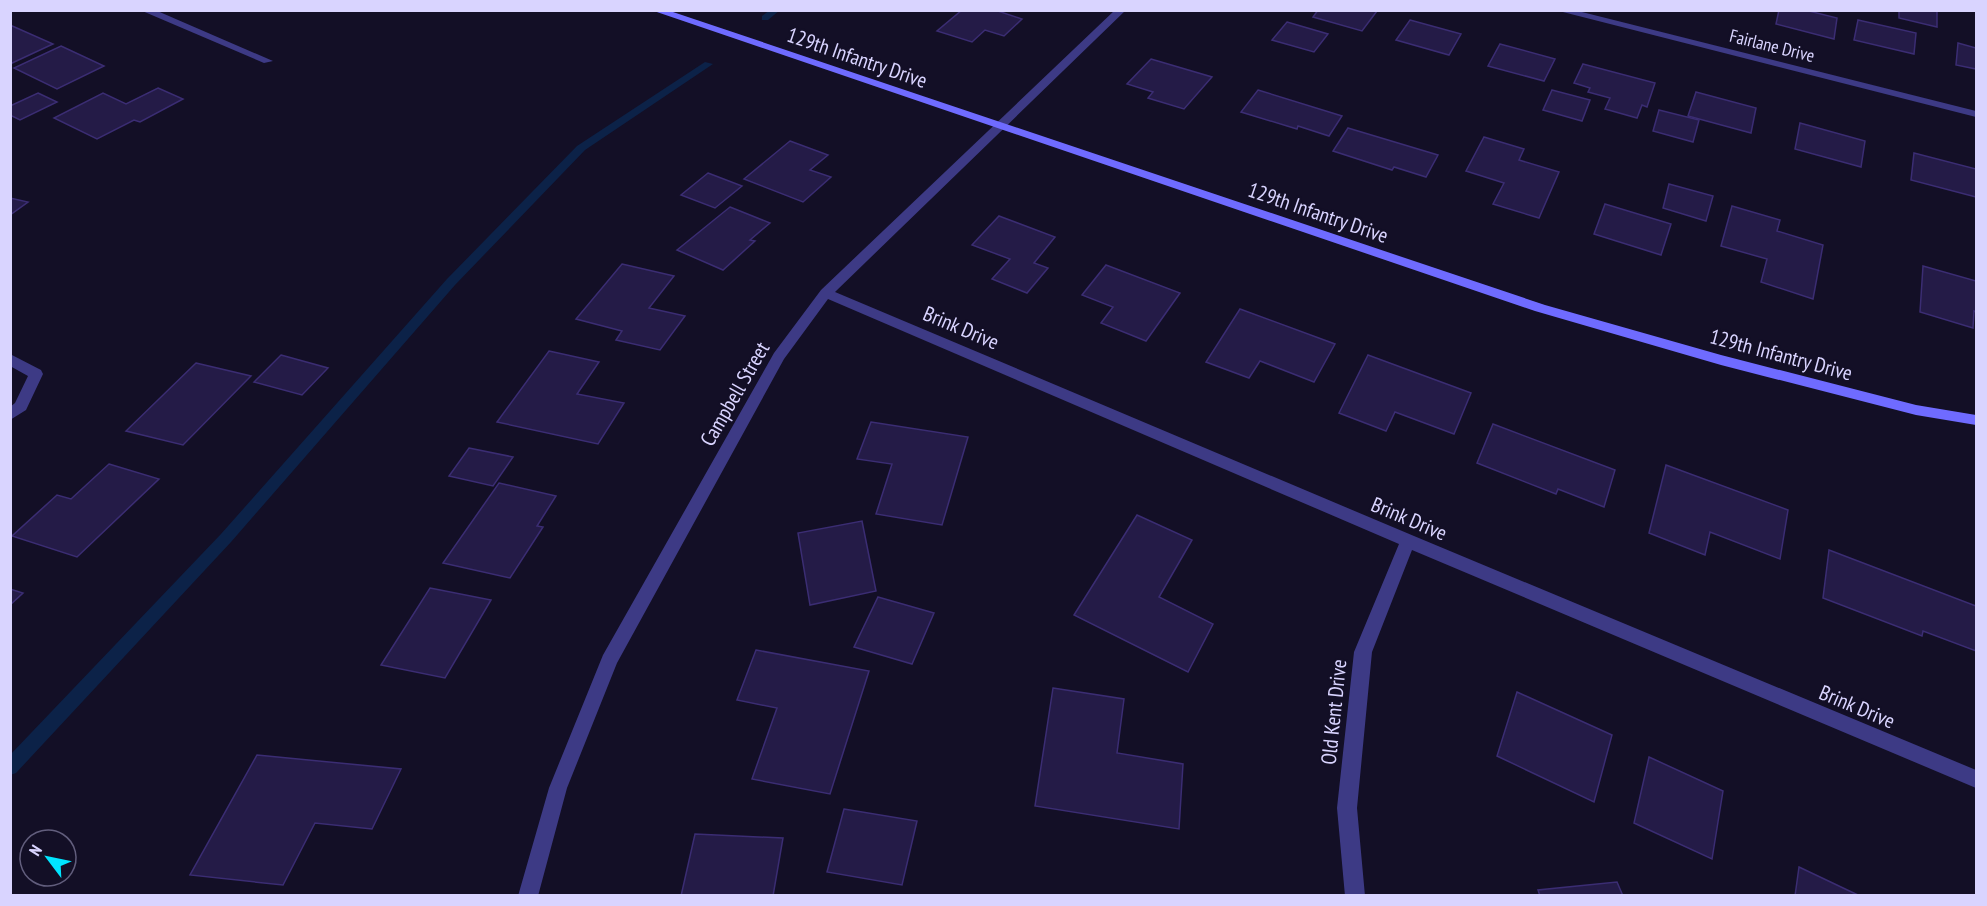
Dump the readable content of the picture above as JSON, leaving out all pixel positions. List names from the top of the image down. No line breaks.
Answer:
{"streets":{"street":["Fairlane Drive","129th Infantry Drive","Brink Drive","Campbell Street","Old Kent Drive"]},"crossings":[["129th Infantry Drive","Campbell Street"],["Brink Drive","Campbell Street"],["Brink Drive","Old Kent Drive"]],"north":"top left"}
